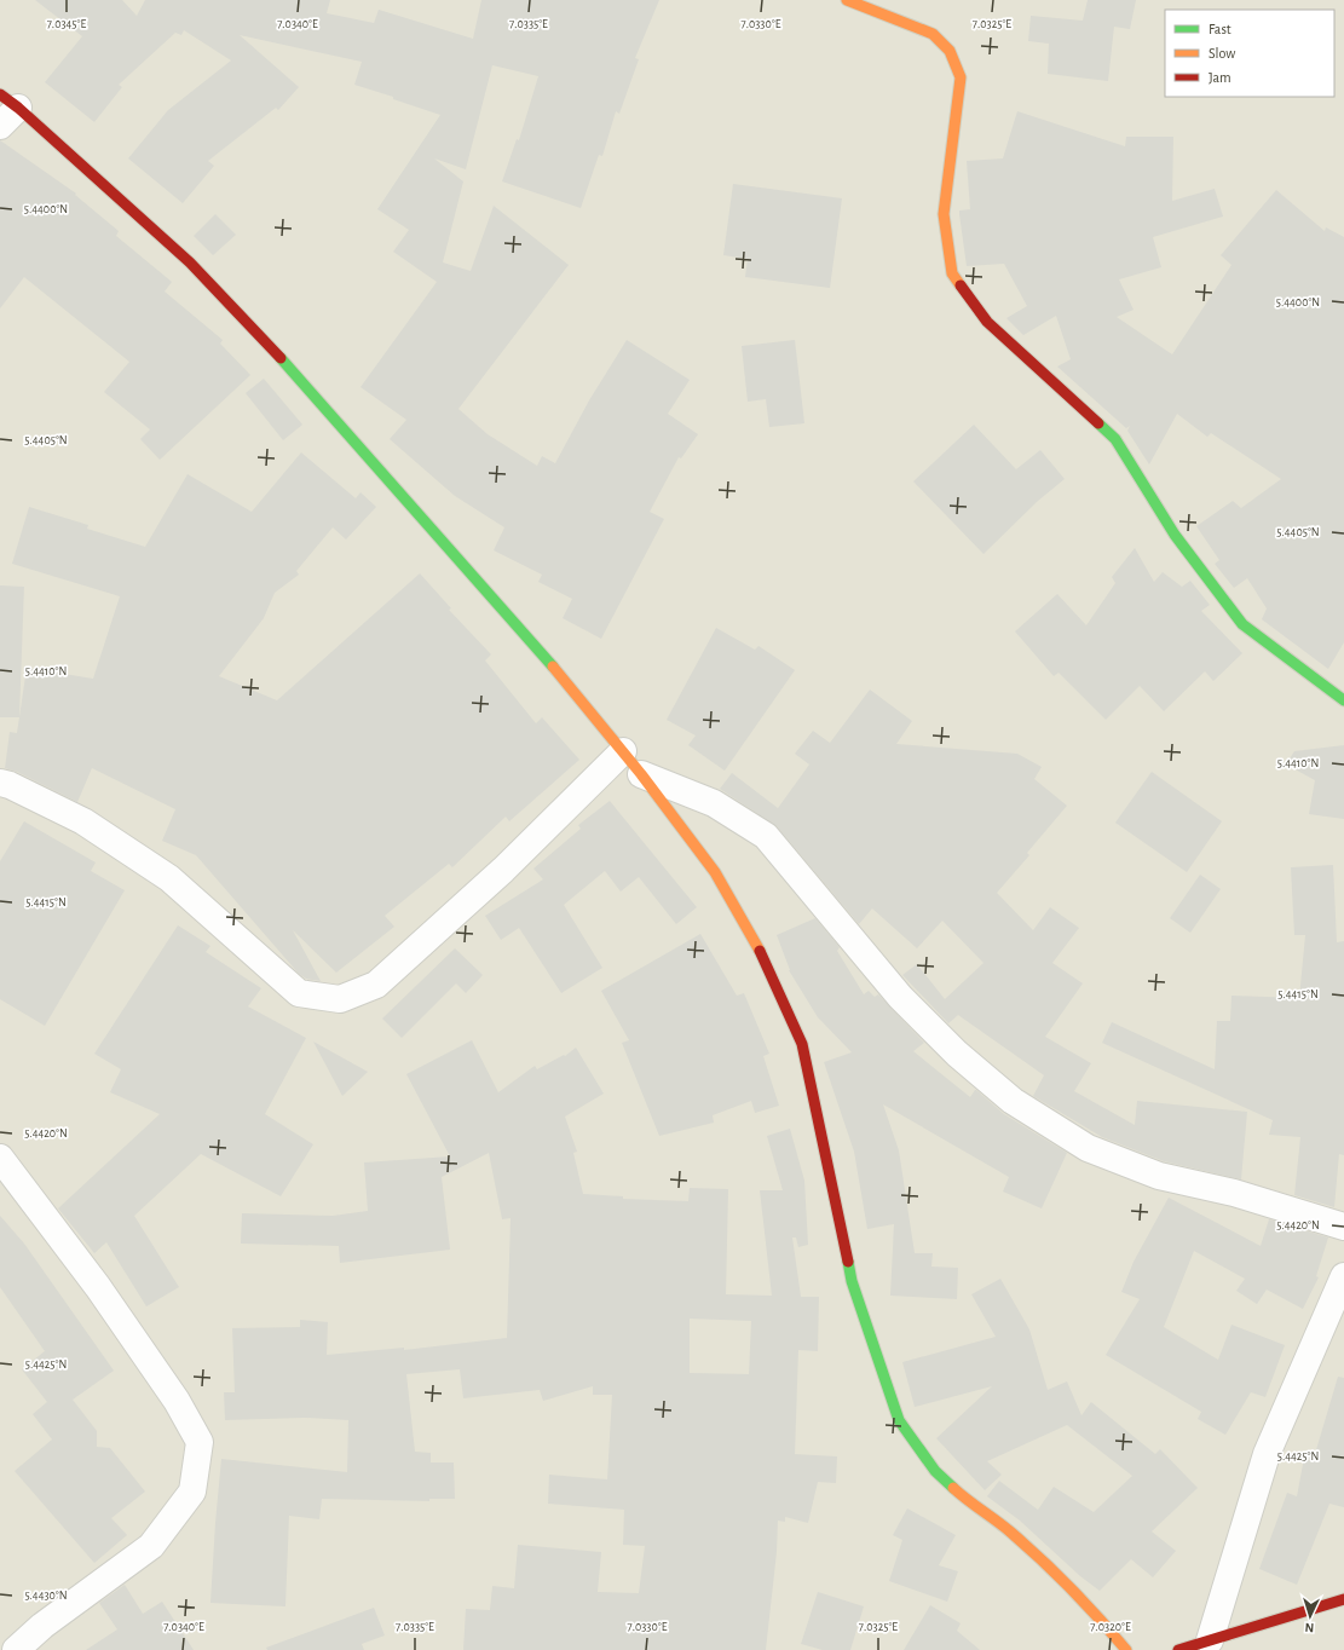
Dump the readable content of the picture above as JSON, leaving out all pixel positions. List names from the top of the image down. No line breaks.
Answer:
{"legend":["Fast","Slow","Jam"],"north":"bottom","coordinates":["7.0345°E","7.0340°E","7.0335°E","7.0330°E","7.0325°E","5.4400°N","5.4405°N","5.4410°N","5.4415°N","5.4420°N","5.4425°N","5.4430°N","7.0320°E"]}
